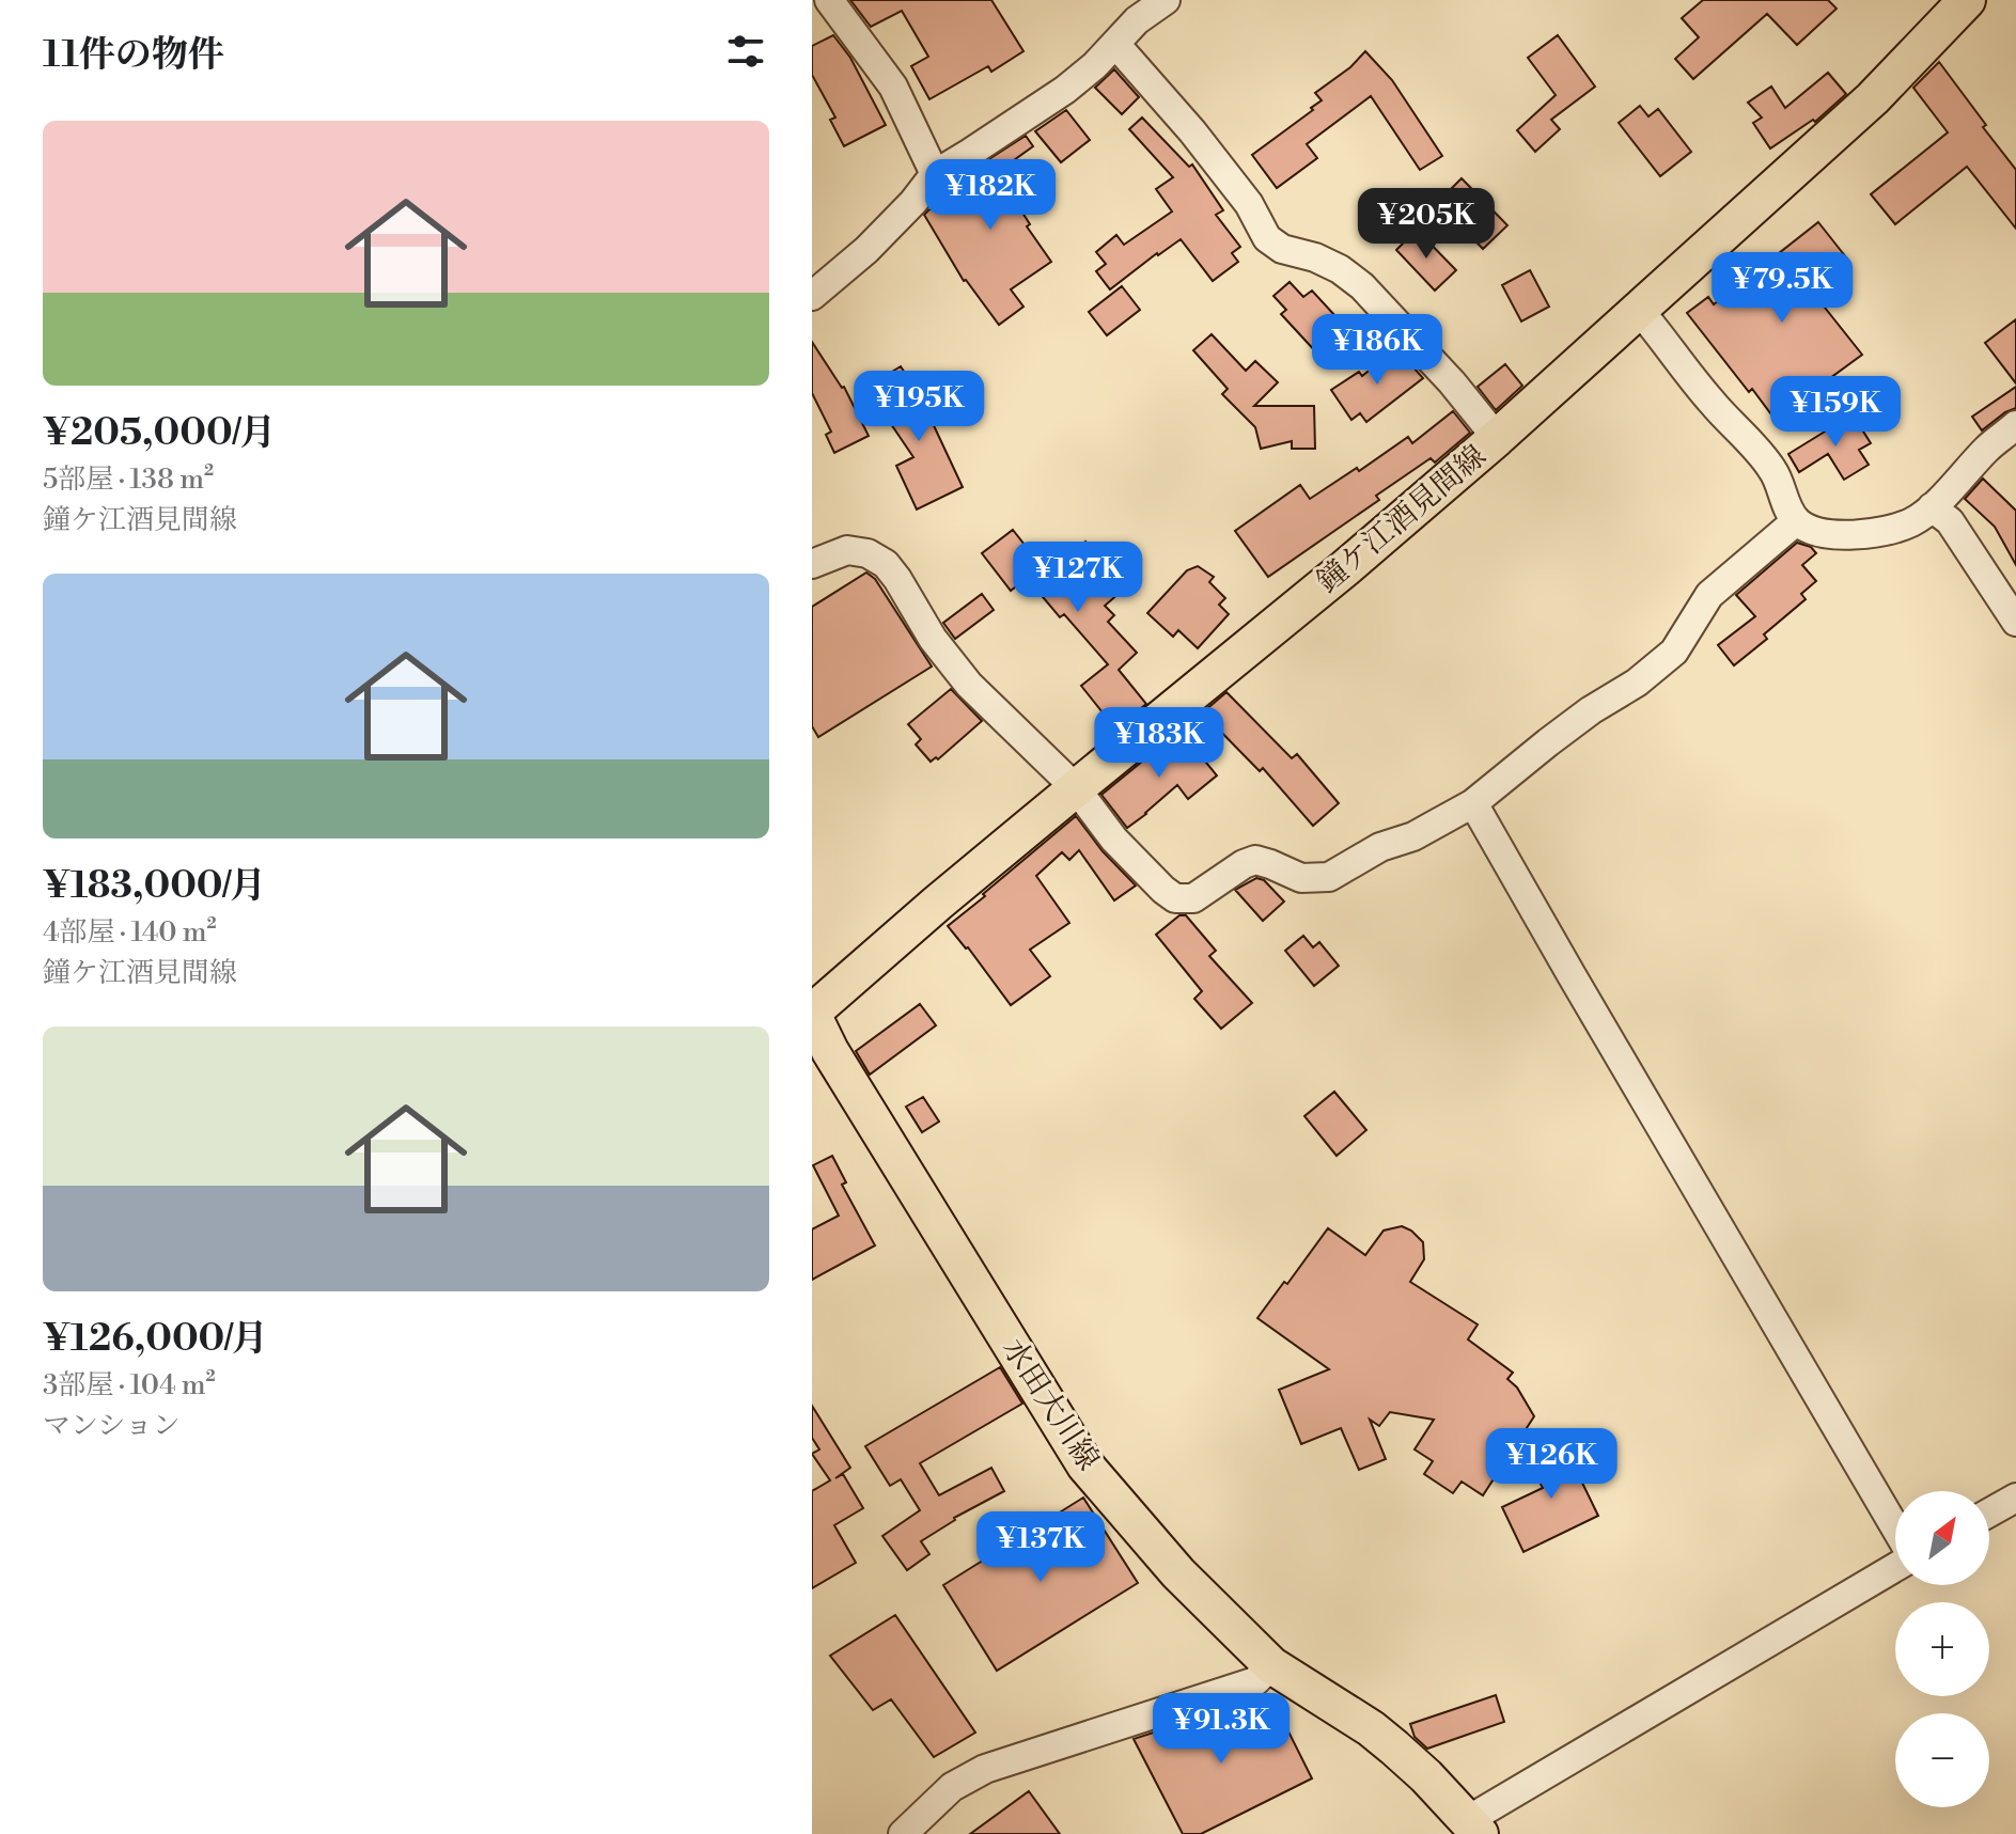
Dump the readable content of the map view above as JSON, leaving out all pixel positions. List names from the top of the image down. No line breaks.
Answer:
{"streets":{"main road":["鐘ケ江酒見間線","水田大川線"]},"crossings":[["鐘ケ江酒見間線","水田大川線"]],"north":"top right","page":{"heading":"11件の物件","list":[{"name":"¥205,000/月","note":"5部屋 · 138 m² · 鐘ケ江酒見間線"},{"name":"¥183,000/月","note":"4部屋 · 140 m² · 鐘ケ江酒見間線"},{"name":"¥126,000/月","note":"3部屋 · 104 m² · マンション"}],"price":["¥182K","¥205K","¥79.5K","¥186K","¥195K","¥159K","¥127K","¥183K","¥126K","¥137K","¥91.3K"],"map_buttons":["+","−"]}}
